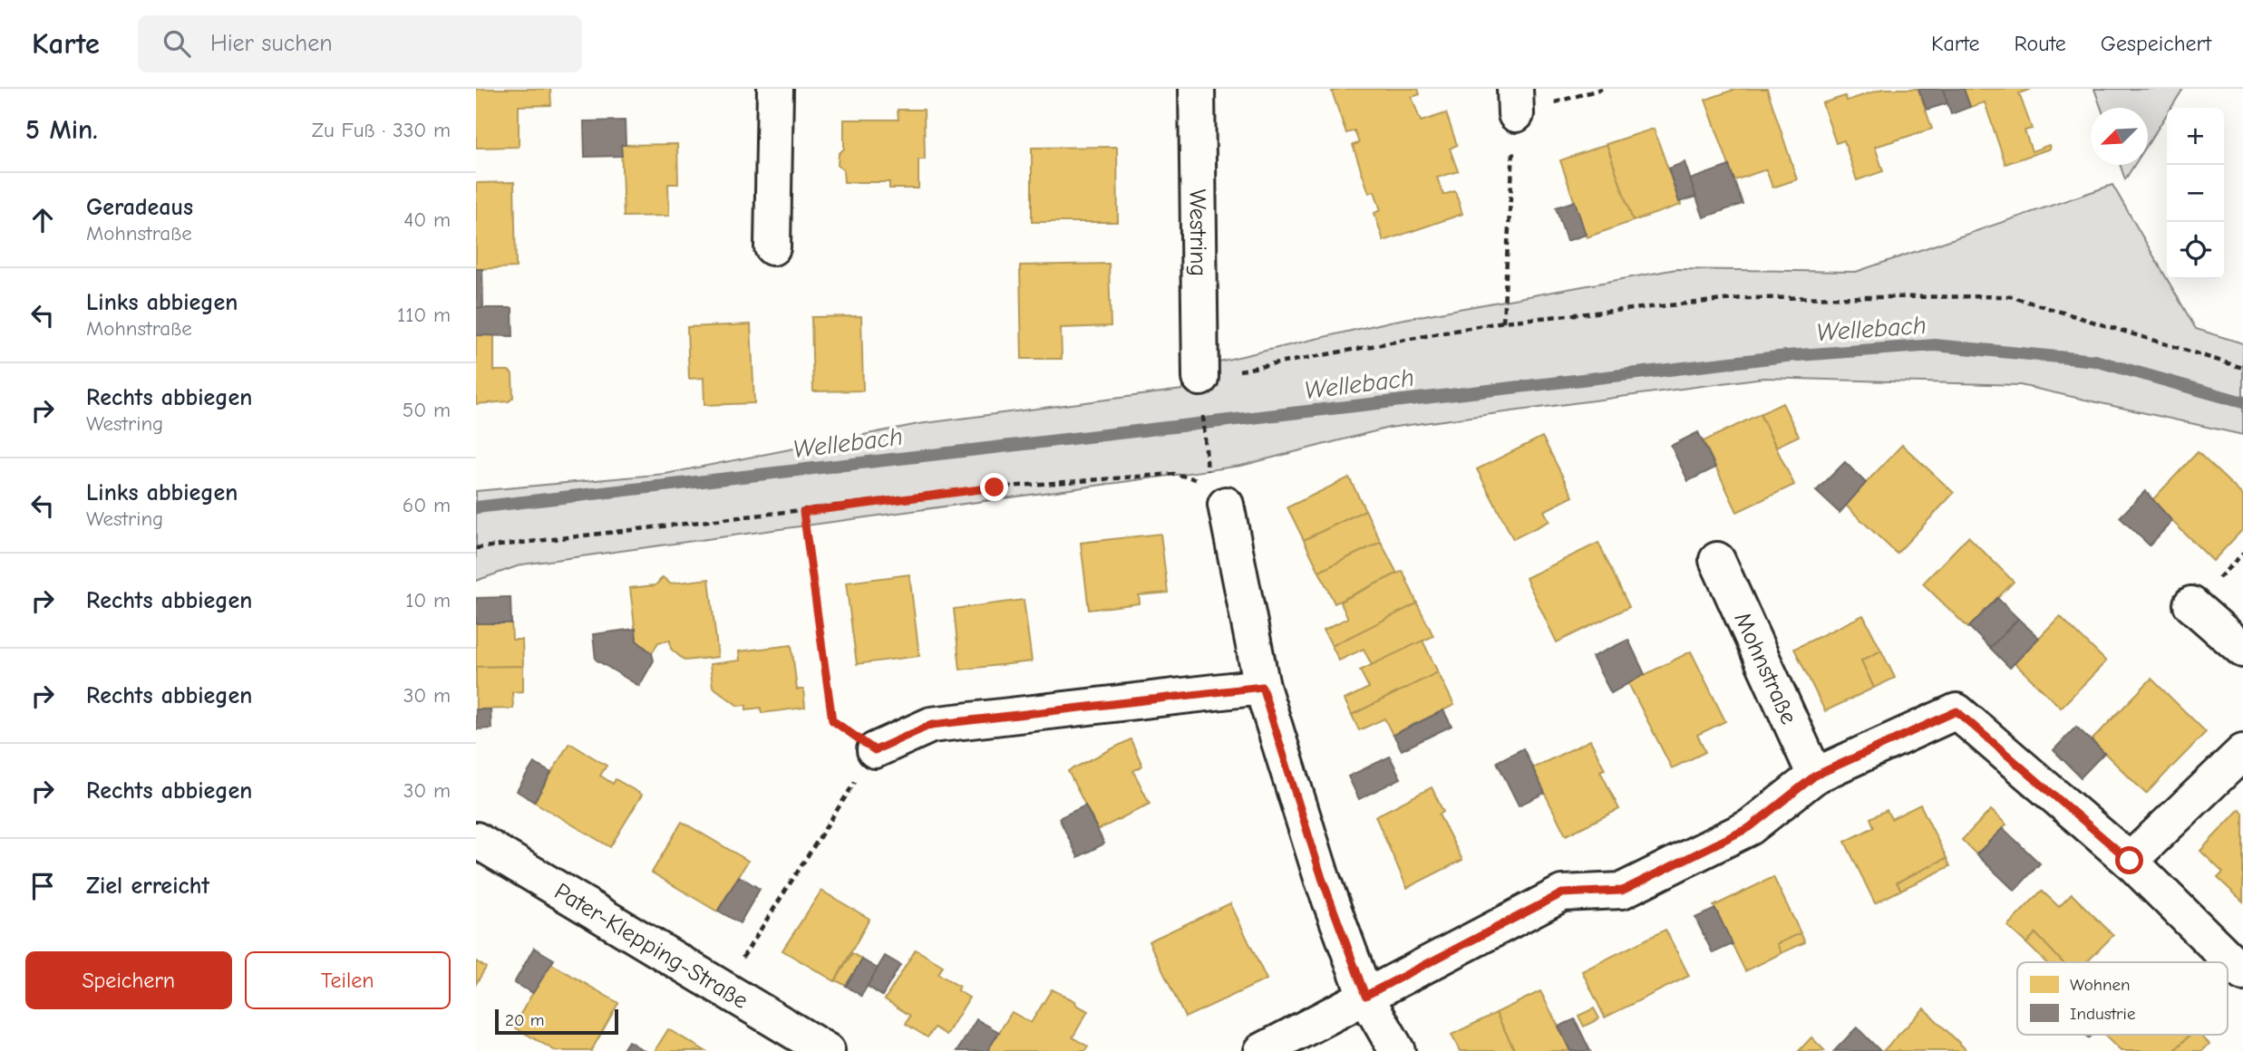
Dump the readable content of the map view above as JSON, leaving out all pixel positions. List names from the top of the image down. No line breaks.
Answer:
{"streets":{"street":["Westring","Mohnstraße","Pater-Klepping-Straße"]},"water":["Wellebach"],"legend":["Wohnen","Industrie"],"scale_bar":"20 m","north":"bottom left","page":{"header":"Karte","search":"Hier suchen","nav":["Karte","Route","Gespeichert"],"heading":["5 Min.","Zu Fuß · 330 m"],"map_buttons":["+","−"],"list":[["Geradeaus","Mohnstraße","40 m"],["Links abbiegen","Mohnstraße","110 m"],["Rechts abbiegen","Westring","50 m"],["Links abbiegen","Westring","60 m"],["Rechts abbiegen","10 m"],["Rechts abbiegen","30 m"],["Rechts abbiegen","30 m"],"Ziel erreicht"],"buttons":["Speichern","Teilen"],"scale":"20 m"}}
